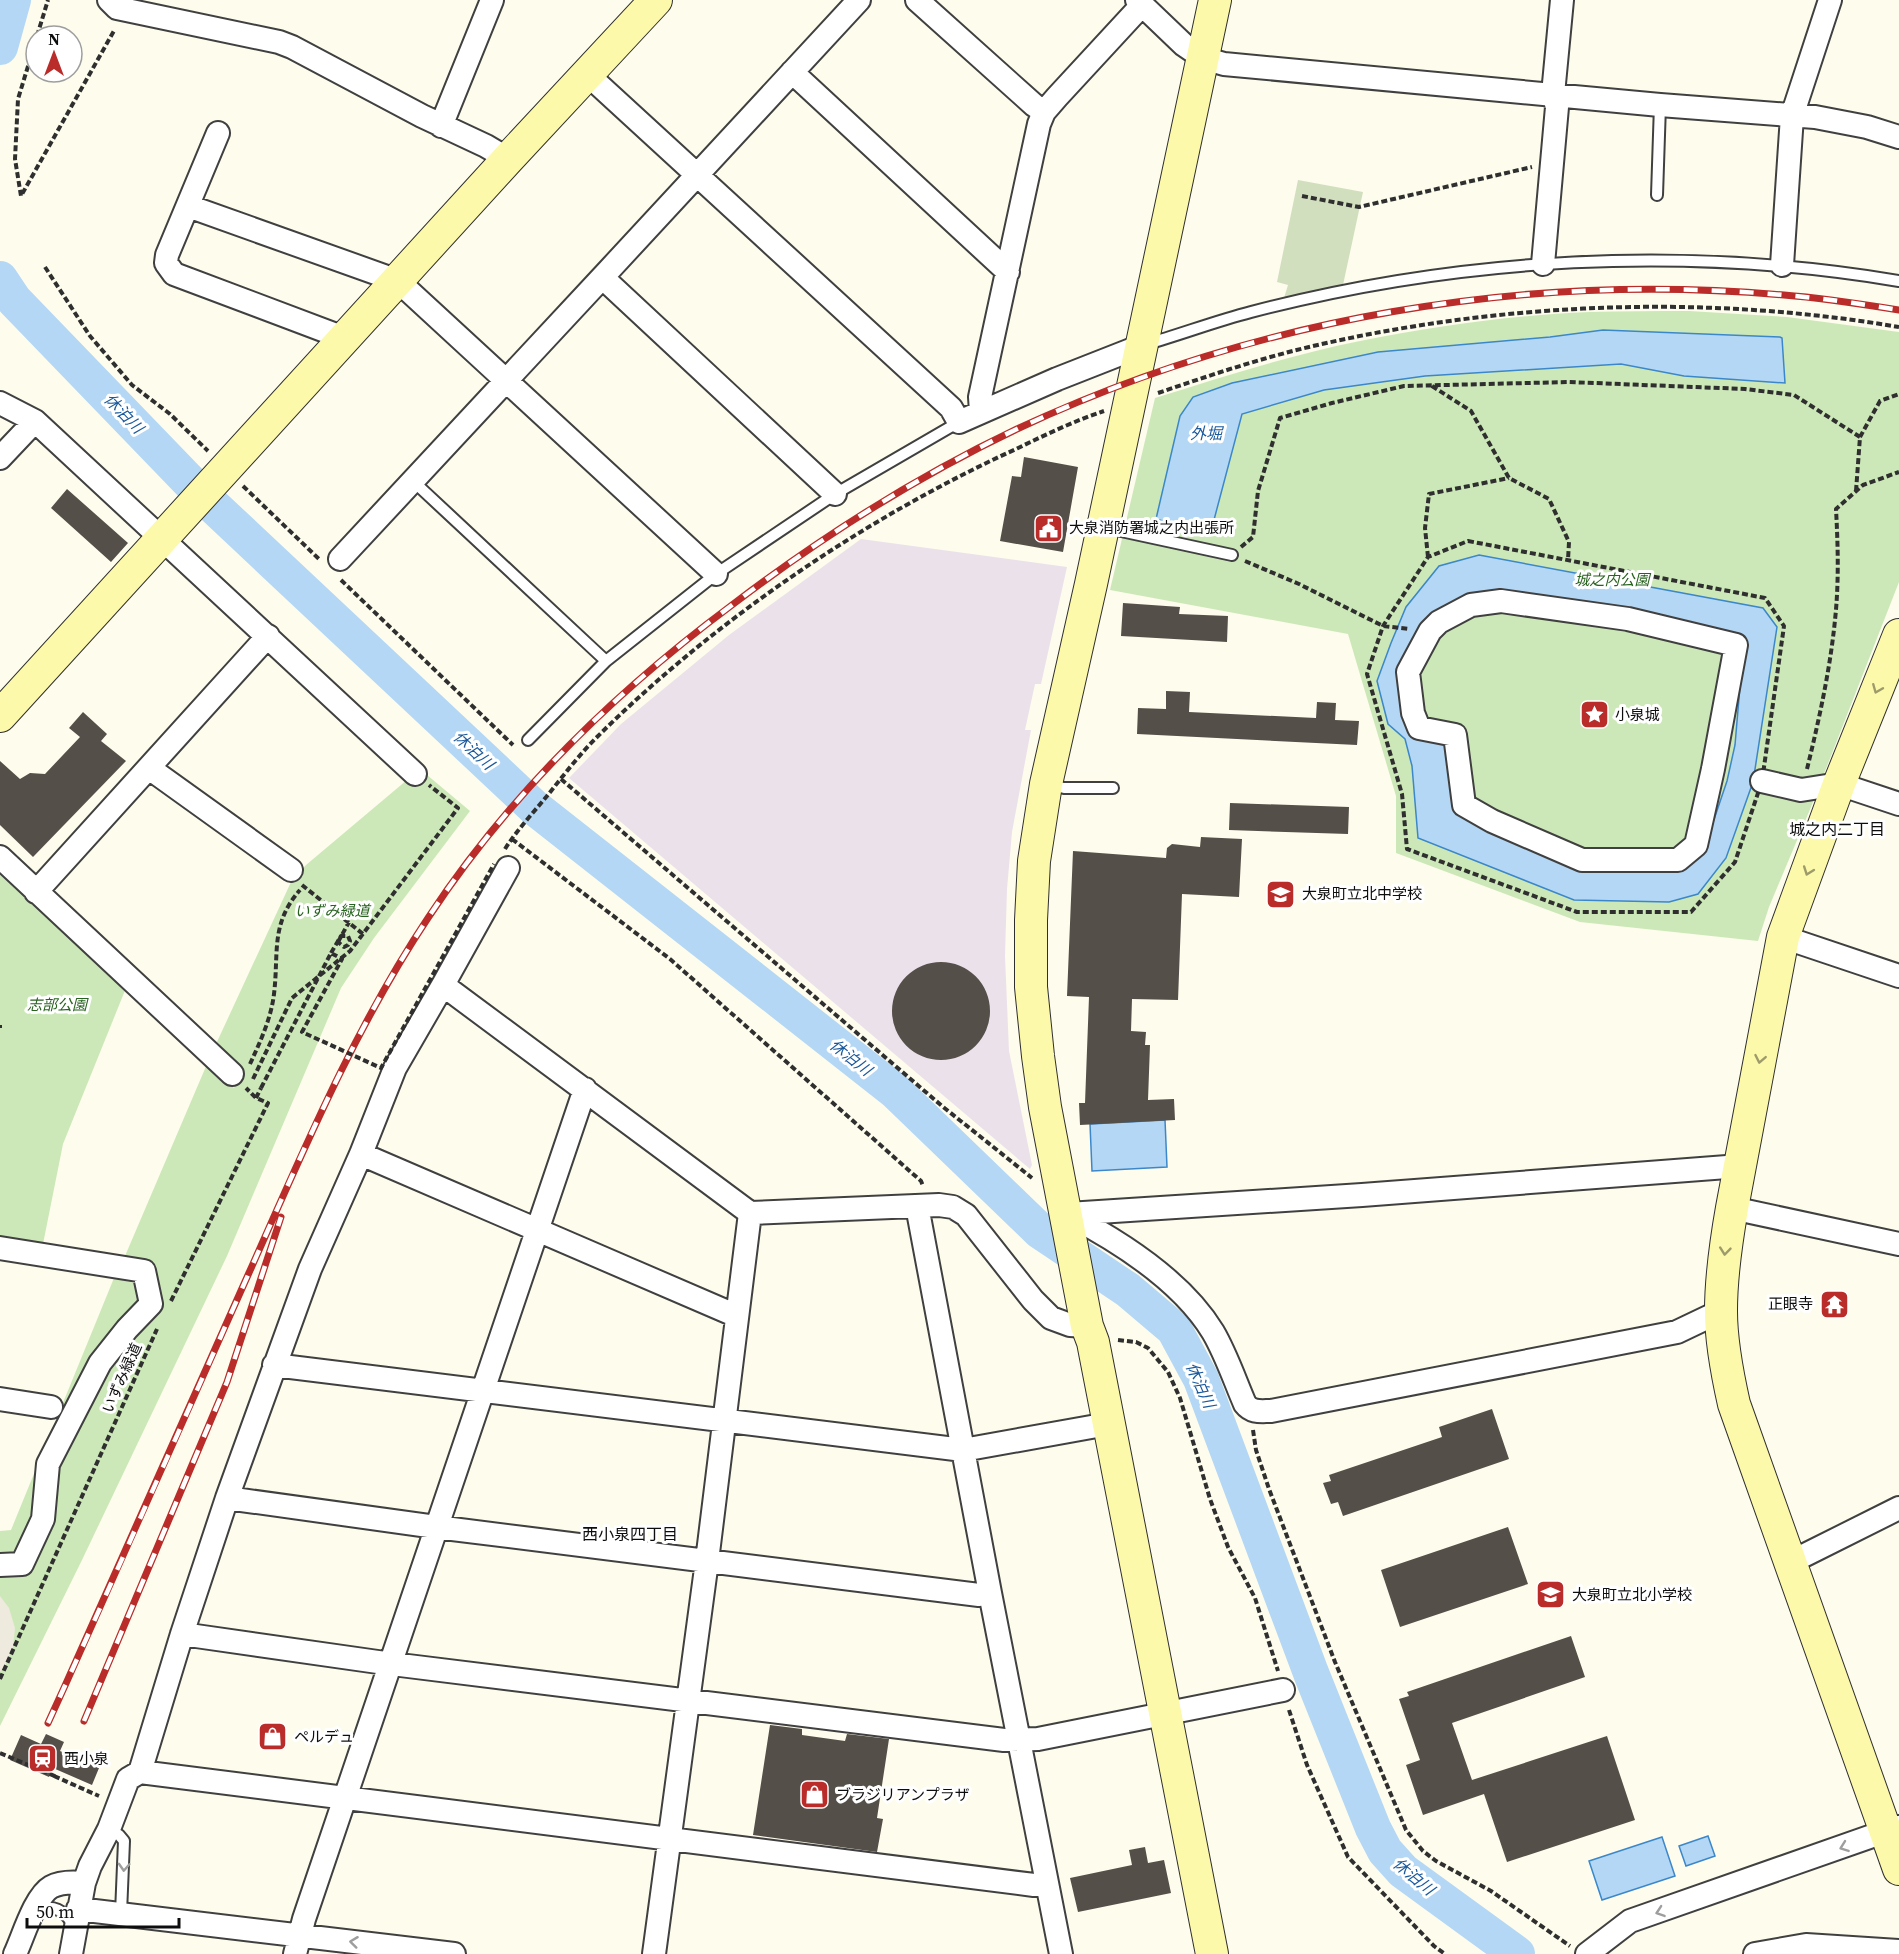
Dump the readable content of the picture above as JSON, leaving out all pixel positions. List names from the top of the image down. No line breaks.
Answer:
{"streets":{"path":["いずみ緑道"]},"districts":["城之内二丁目","西小泉四丁目"],"water":["休泊川","外堀"],"parks":["城之内公園","いずみ緑道","志部公園"],"places":{"public building":["大泉消防署城之内出張所"],"place":["小泉城"],"school or university":["大泉町立北中学校","大泉町立北小学校"],"temple":["正眼寺"],"shop":["ペルデュ","ブラジリアンプラザ"],"station":["西小泉"]},"scale_bar":"50 m","north":"top"}
